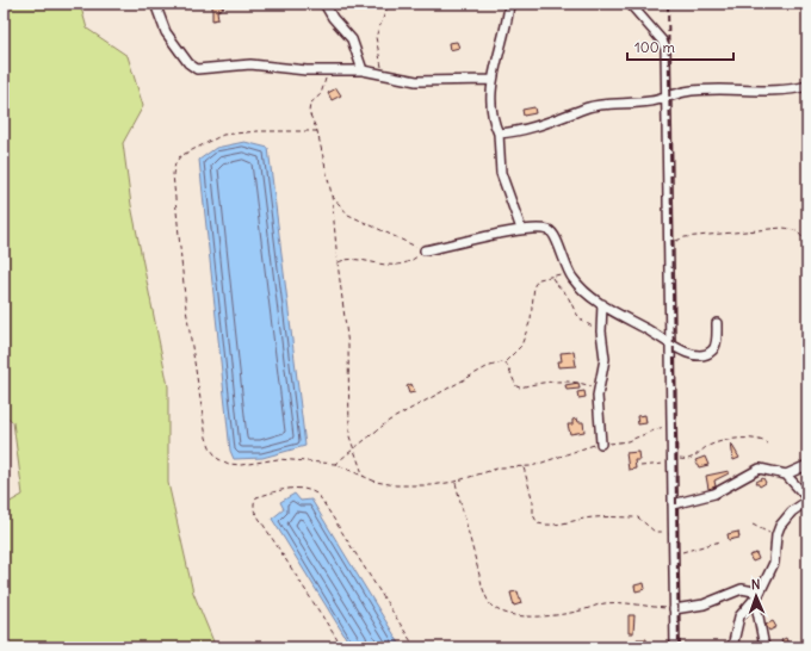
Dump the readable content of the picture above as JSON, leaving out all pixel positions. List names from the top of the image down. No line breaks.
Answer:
{"scale_bar":"100 m","north":"top"}
